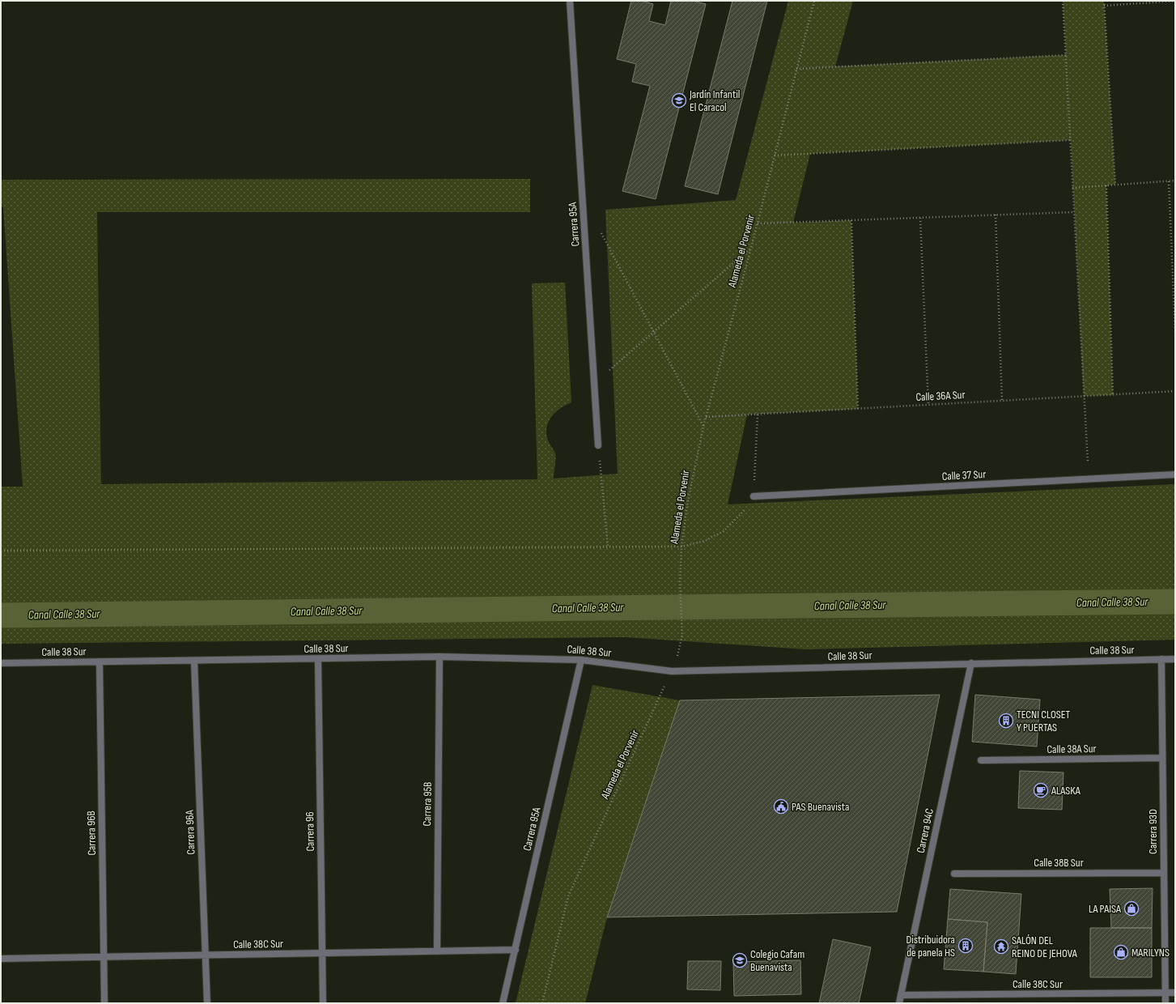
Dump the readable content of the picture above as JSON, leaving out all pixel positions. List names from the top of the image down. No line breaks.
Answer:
{"streets":{"street":["Carrera 95A","Calle 37 Sur","Calle 38 Sur","Calle 38A Sur","Carrera 95B","Carrera 94C","Carrera 96","Carrera 93D","Carrera 96A","Carrera 96B","Calle 38B Sur","Calle 38C Sur"],"path":["Alameda el Porvenir","Calle 36A Sur"]},"crossings":[["Carrera 95A","Calle 38 Sur"],["Carrera 95A","Calle 38C Sur"],["Alameda el Porvenir","Calle 36A Sur"],["Alameda el Porvenir","Calle 38 Sur"],["Calle 38 Sur","Carrera 95B"],["Calle 38 Sur","Carrera 94C"],["Calle 38 Sur","Carrera 96"],["Calle 38 Sur","Carrera 93D"],["Calle 38 Sur","Carrera 96A"],["Calle 38 Sur","Carrera 96B"],["Calle 38A Sur","Carrera 93D"],["Carrera 95B","Calle 38C Sur"],["Carrera 94C","Calle 38C Sur"],["Carrera 96","Calle 38C Sur"],["Carrera 93D","Calle 38B Sur"],["Carrera 93D","Calle 38C Sur"],["Carrera 96A","Calle 38C Sur"],["Carrera 96B","Calle 38C Sur"]],"water":["Canal Calle 38 Sur"],"places":{"school or university":["Jardín Infantil El Caracol","Colegio Cafam Buenavista"],"building":["TECNI CLOSET Y PUERTAS","Distribuidora de panela HS"],"cafe":["ALASKA"],"public building":["PAS Buenavista"],"shop":["LA PAISA","MARILYNS"],"temple":["SALÓN DEL REINO DE JEHOVA"]}}
